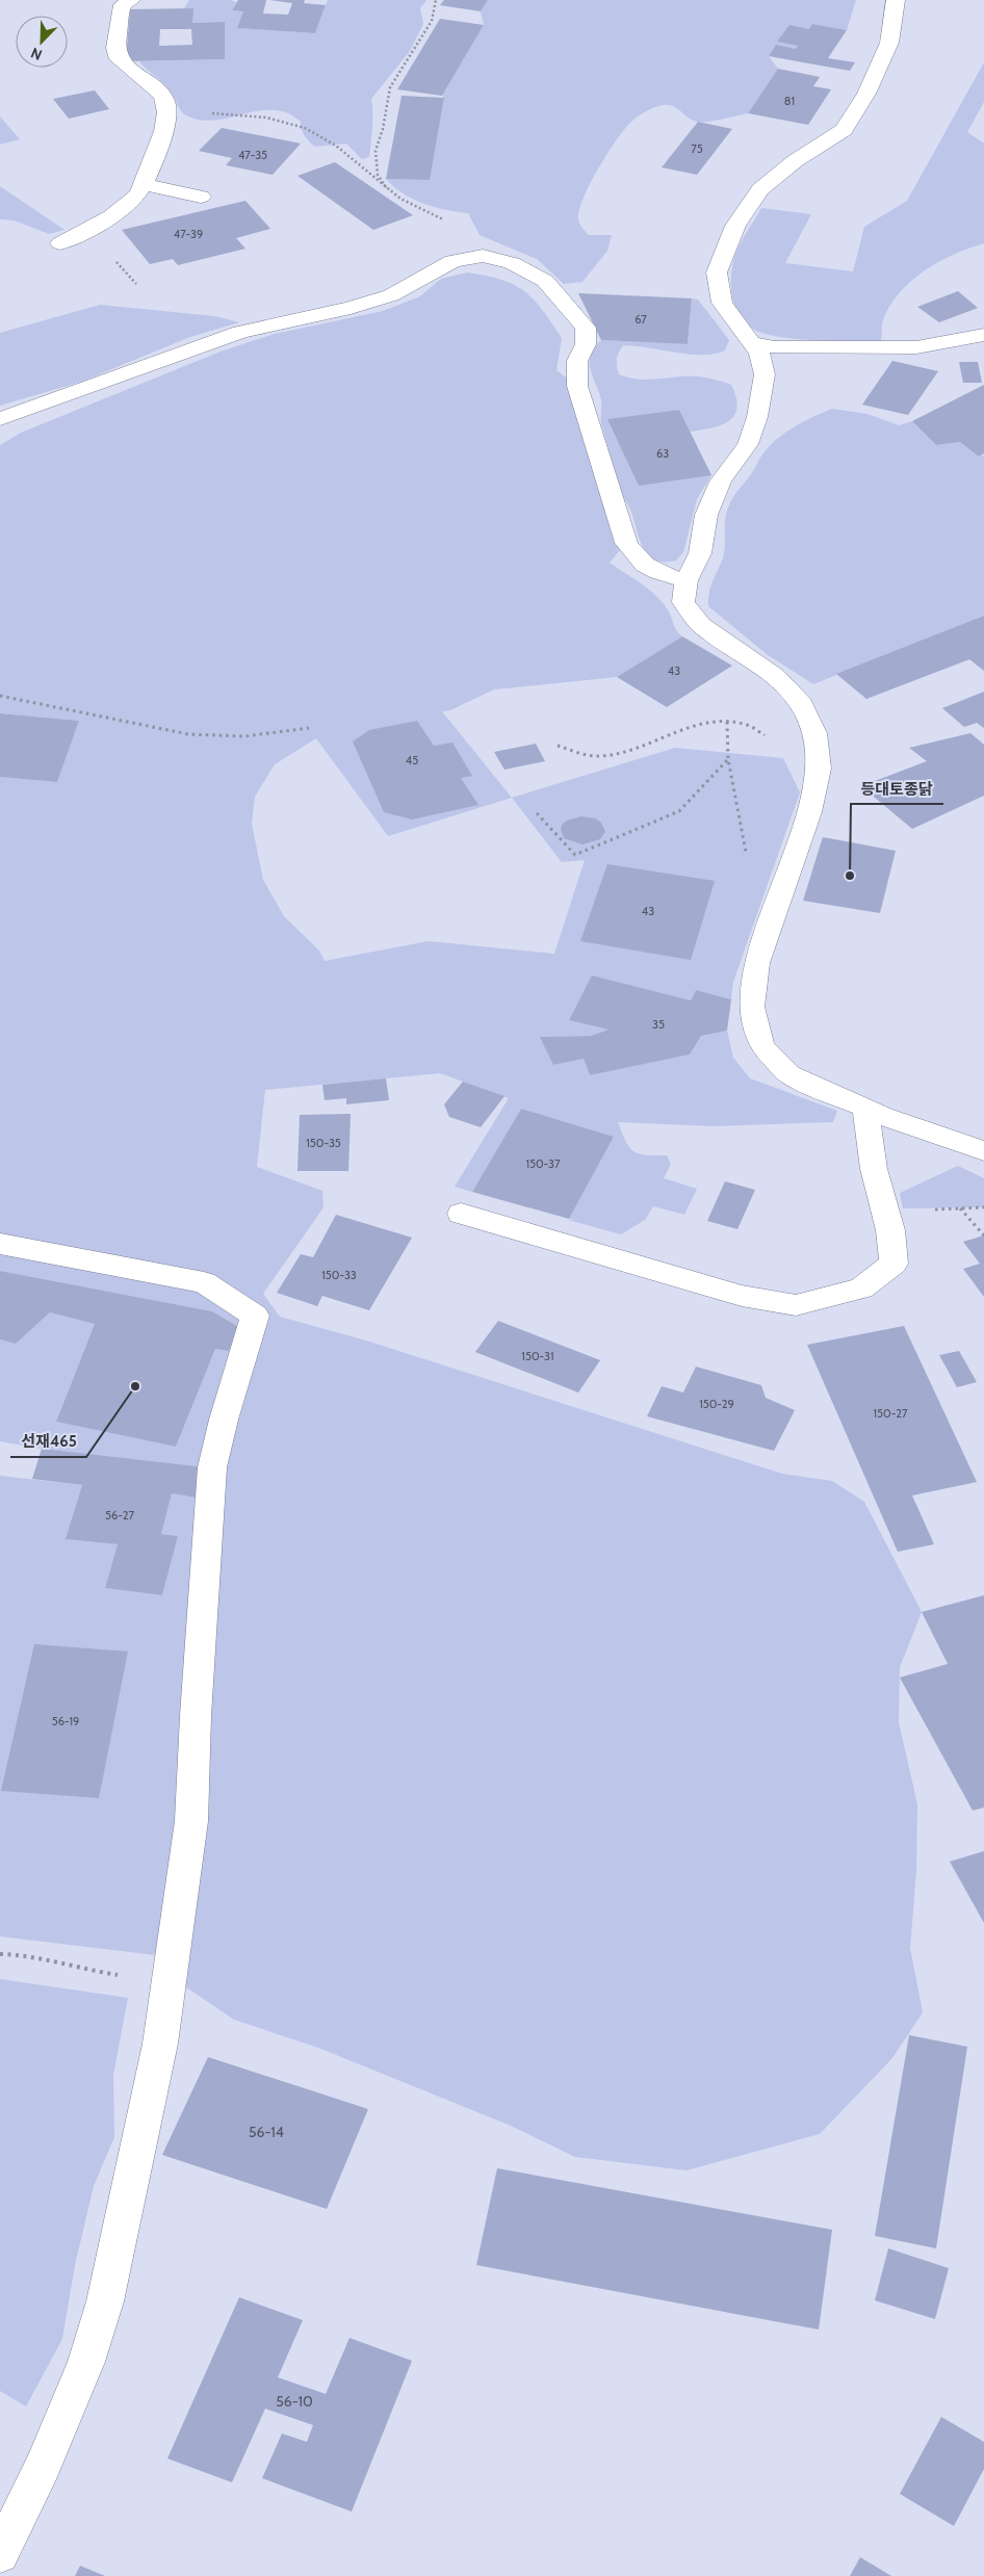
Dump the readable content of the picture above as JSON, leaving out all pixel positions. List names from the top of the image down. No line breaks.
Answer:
{"places":["등대토종닭","선재465"],"house_numbers":["81","75","47-35","47-39","67","63","43","45","43","35","150-35","150-37","150-33","150-31","150-29","150-27","56-27","56-19","56-14","56-10"],"north":"bottom left"}
